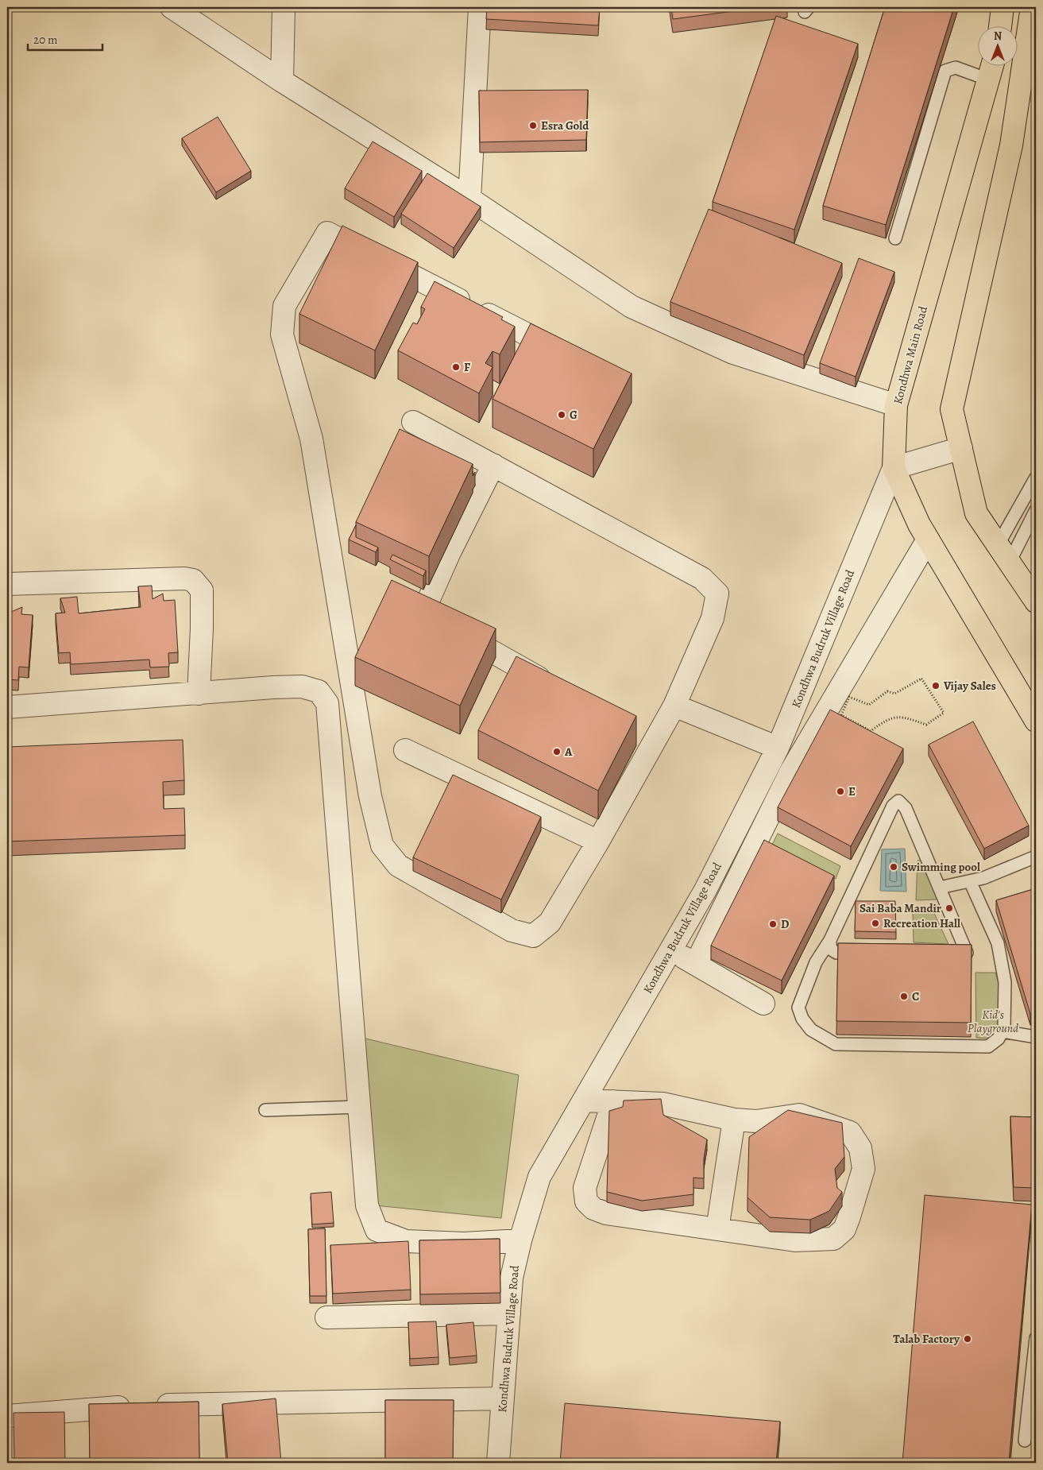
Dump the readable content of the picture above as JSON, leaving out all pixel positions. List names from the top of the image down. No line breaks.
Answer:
{"streets":{"main road":["Kondhwa Main Road"],"street":["Kondhwa Budruk Village Road"]},"crossings":[["Kondhwa Main Road","Kondhwa Budruk Village Road"]],"parks":["Kid's Playground"],"places":["Esra Gold","F","G","Vijay Sales","A","E","Swimming pool","Sai Baba Mandir","Recreation Hall","D","C","Talab Factory"],"scale_bar":"20 m","north":"top"}
